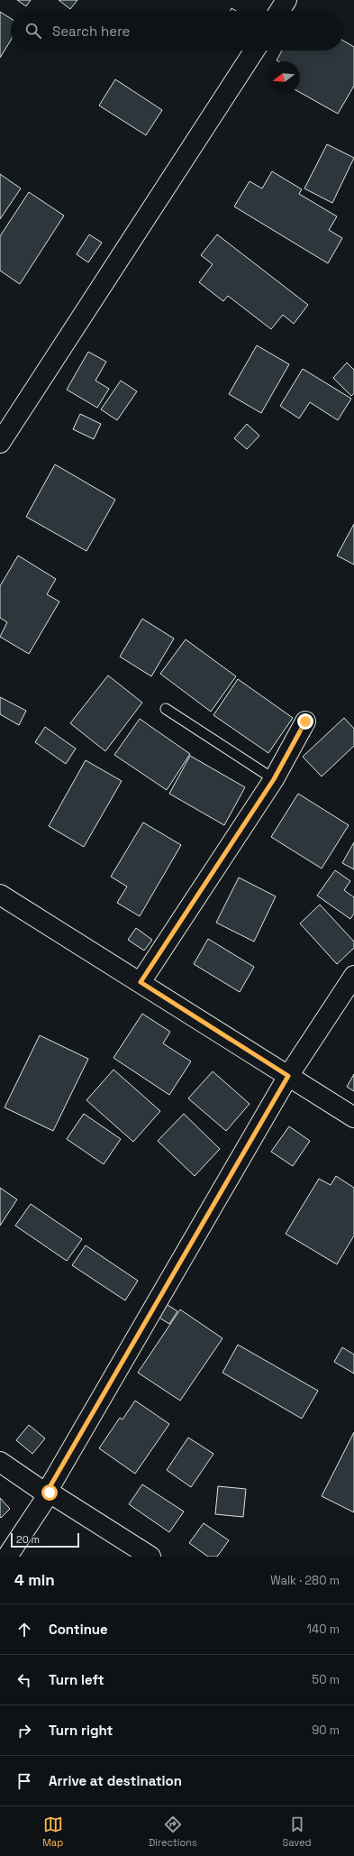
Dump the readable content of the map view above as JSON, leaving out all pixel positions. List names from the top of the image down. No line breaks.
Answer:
{"scale_bar":"20 m","north":"left","page":{"search":"Search here","scale":"20 m","heading":["4 min","Walk · 280 m"],"list":[["Continue","140 m"],["Turn left","50 m"],["Turn right","90 m"],"Arrive at destination"],"nav":["Map","Directions","Saved"]}}
